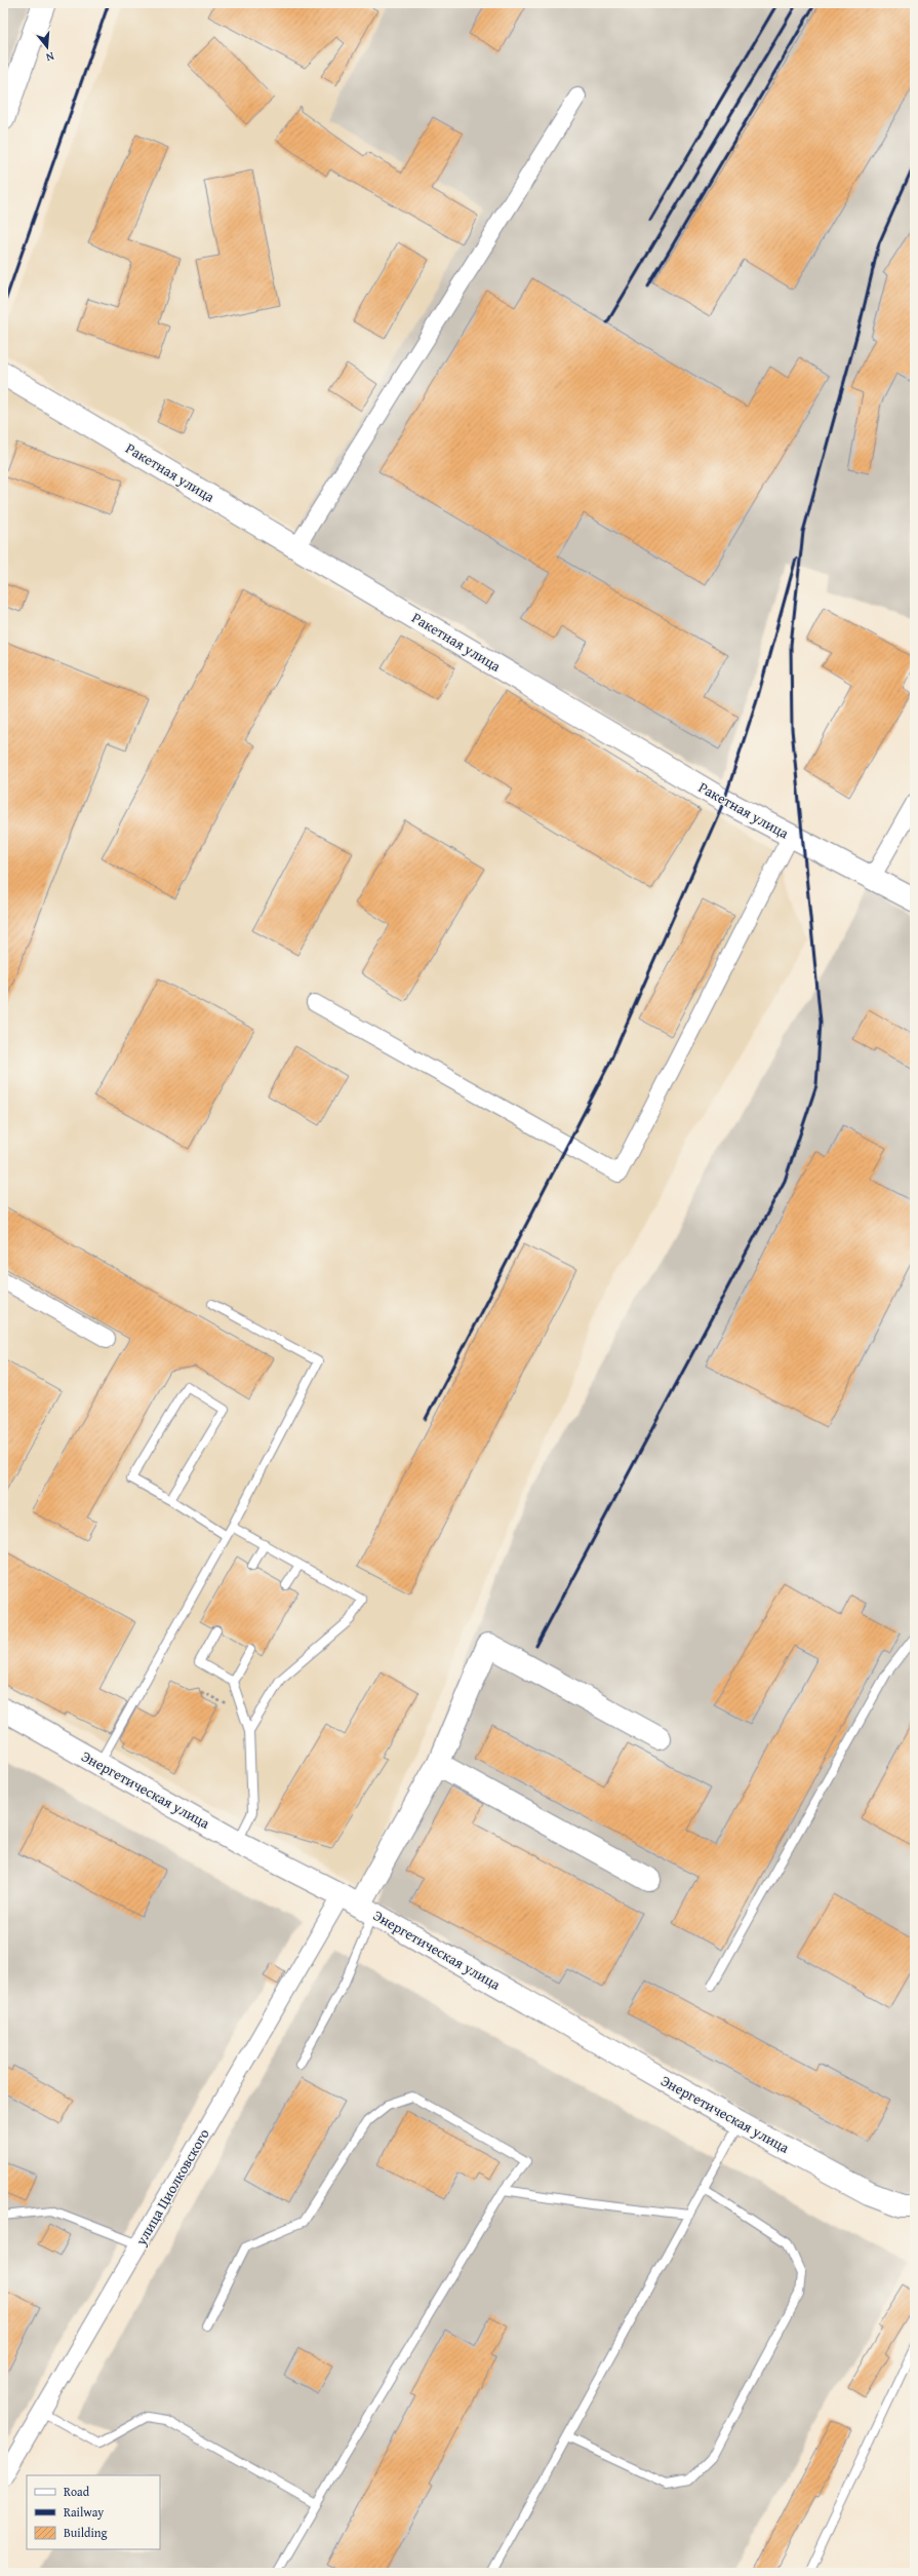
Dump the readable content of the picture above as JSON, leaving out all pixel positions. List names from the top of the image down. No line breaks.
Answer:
{"streets":{"street":["Ракетная улица","Энергетическая улица","улица Циолковского"]},"crossings":[["Энергетическая улица","улица Циолковского"]],"legend":["Road","Railway","Building"],"north":"bottom"}
